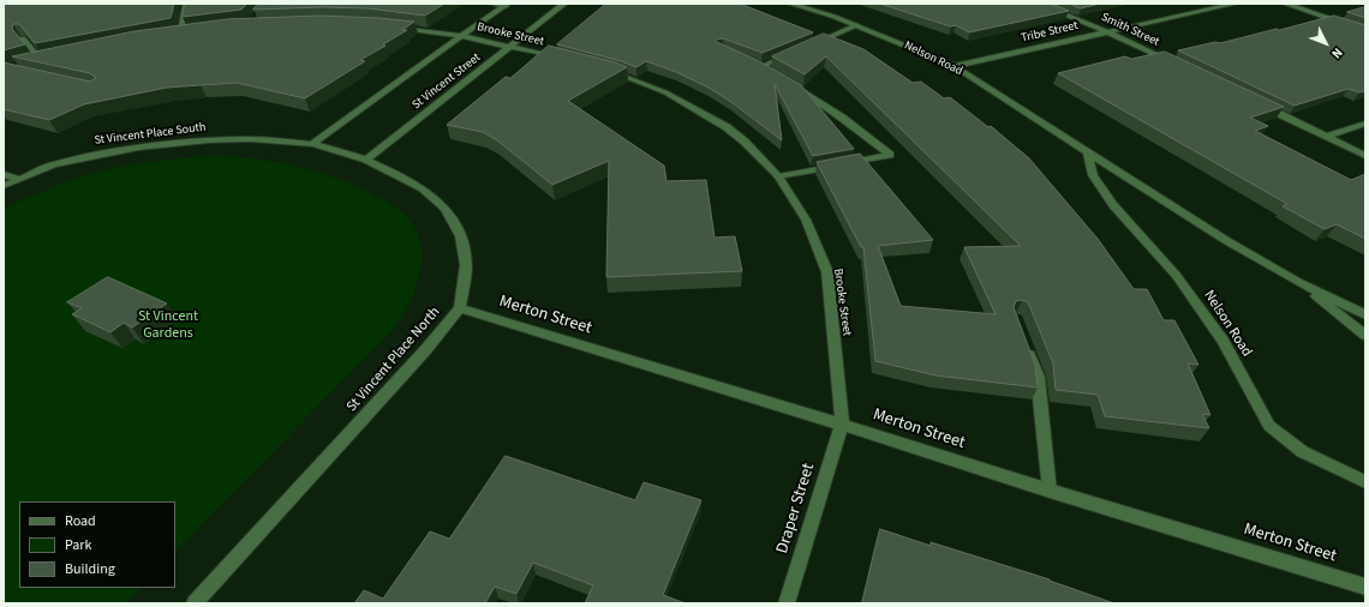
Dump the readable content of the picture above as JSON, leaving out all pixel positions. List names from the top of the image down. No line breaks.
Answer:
{"streets":{"street":["Smith Street","Tribe Street","Brooke Street","Nelson Road","St Vincent Street","St Vincent Place South","Merton Street","St Vincent Place North","Draper Street"]},"crossings":[["Smith Street","Tribe Street"],["Tribe Street","Nelson Road"],["Brooke Street","St Vincent Street"],["Brooke Street","Merton Street"],["Brooke Street","Draper Street"],["St Vincent Street","St Vincent Place South"],["St Vincent Street","St Vincent Place North"],["St Vincent Place South","St Vincent Place North"],["Merton Street","St Vincent Place North"],["Merton Street","Draper Street"]],"parks":["St Vincent Gardens"],"legend":["Road","Park","Building"],"north":"bottom right"}
